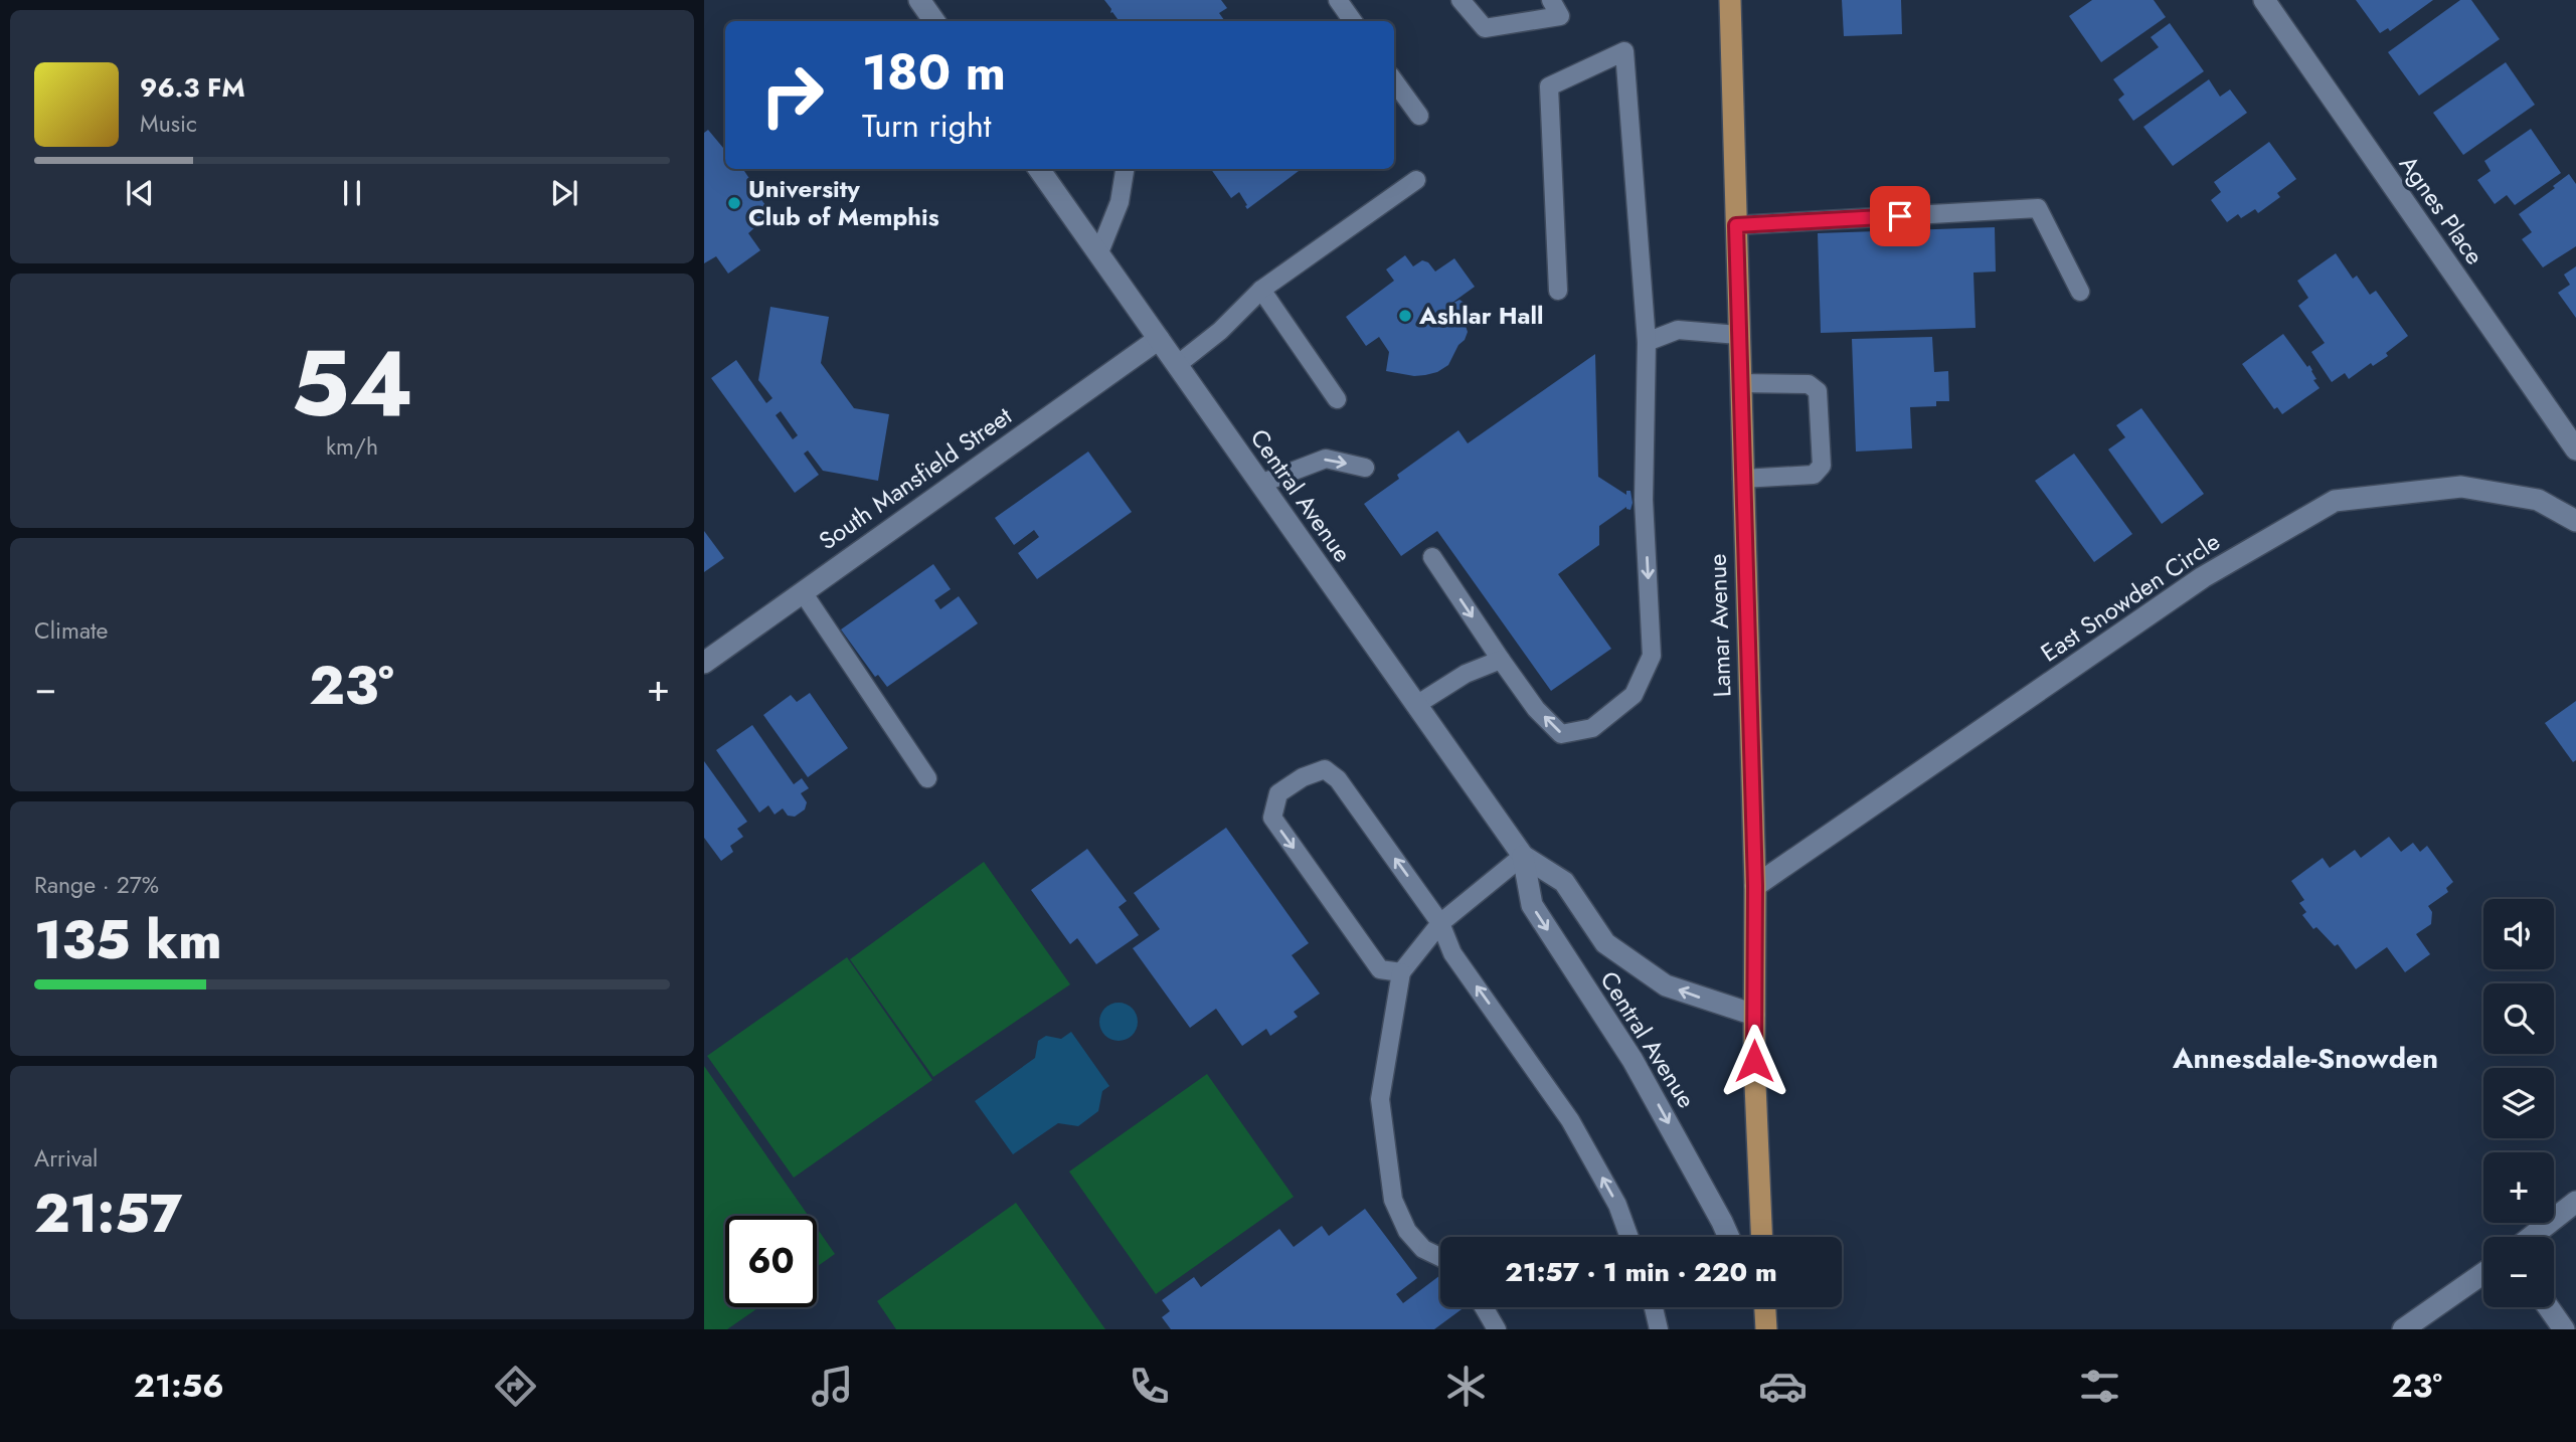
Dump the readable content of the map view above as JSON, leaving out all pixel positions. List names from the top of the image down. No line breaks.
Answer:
{"streets":{"main road":["Lamar Avenue"],"street":["Agnes Place","South Mansfield Street","Central Avenue","East Snowden Circle"]},"crossings":[["South Mansfield Street","Central Avenue"],["Central Avenue","Lamar Avenue"],["East Snowden Circle","Lamar Avenue"]],"districts":["Annesdale-Snowden"],"places":["University Club of Memphis","Ashlar Hall"],"page":{"turn":["180 m","Turn right"],"song":["96.3 FM","Music"],"tile":[["54","km/h"],"Climate",["Range · 27%","135 km"],["Arrival","21:57"]],"heat":["−","23°","+"],"map_buttons":["+","−"],"limit":"60","trip":"21:57 · 1 min · 220 m","tabs":["21:56","23°"]}}
